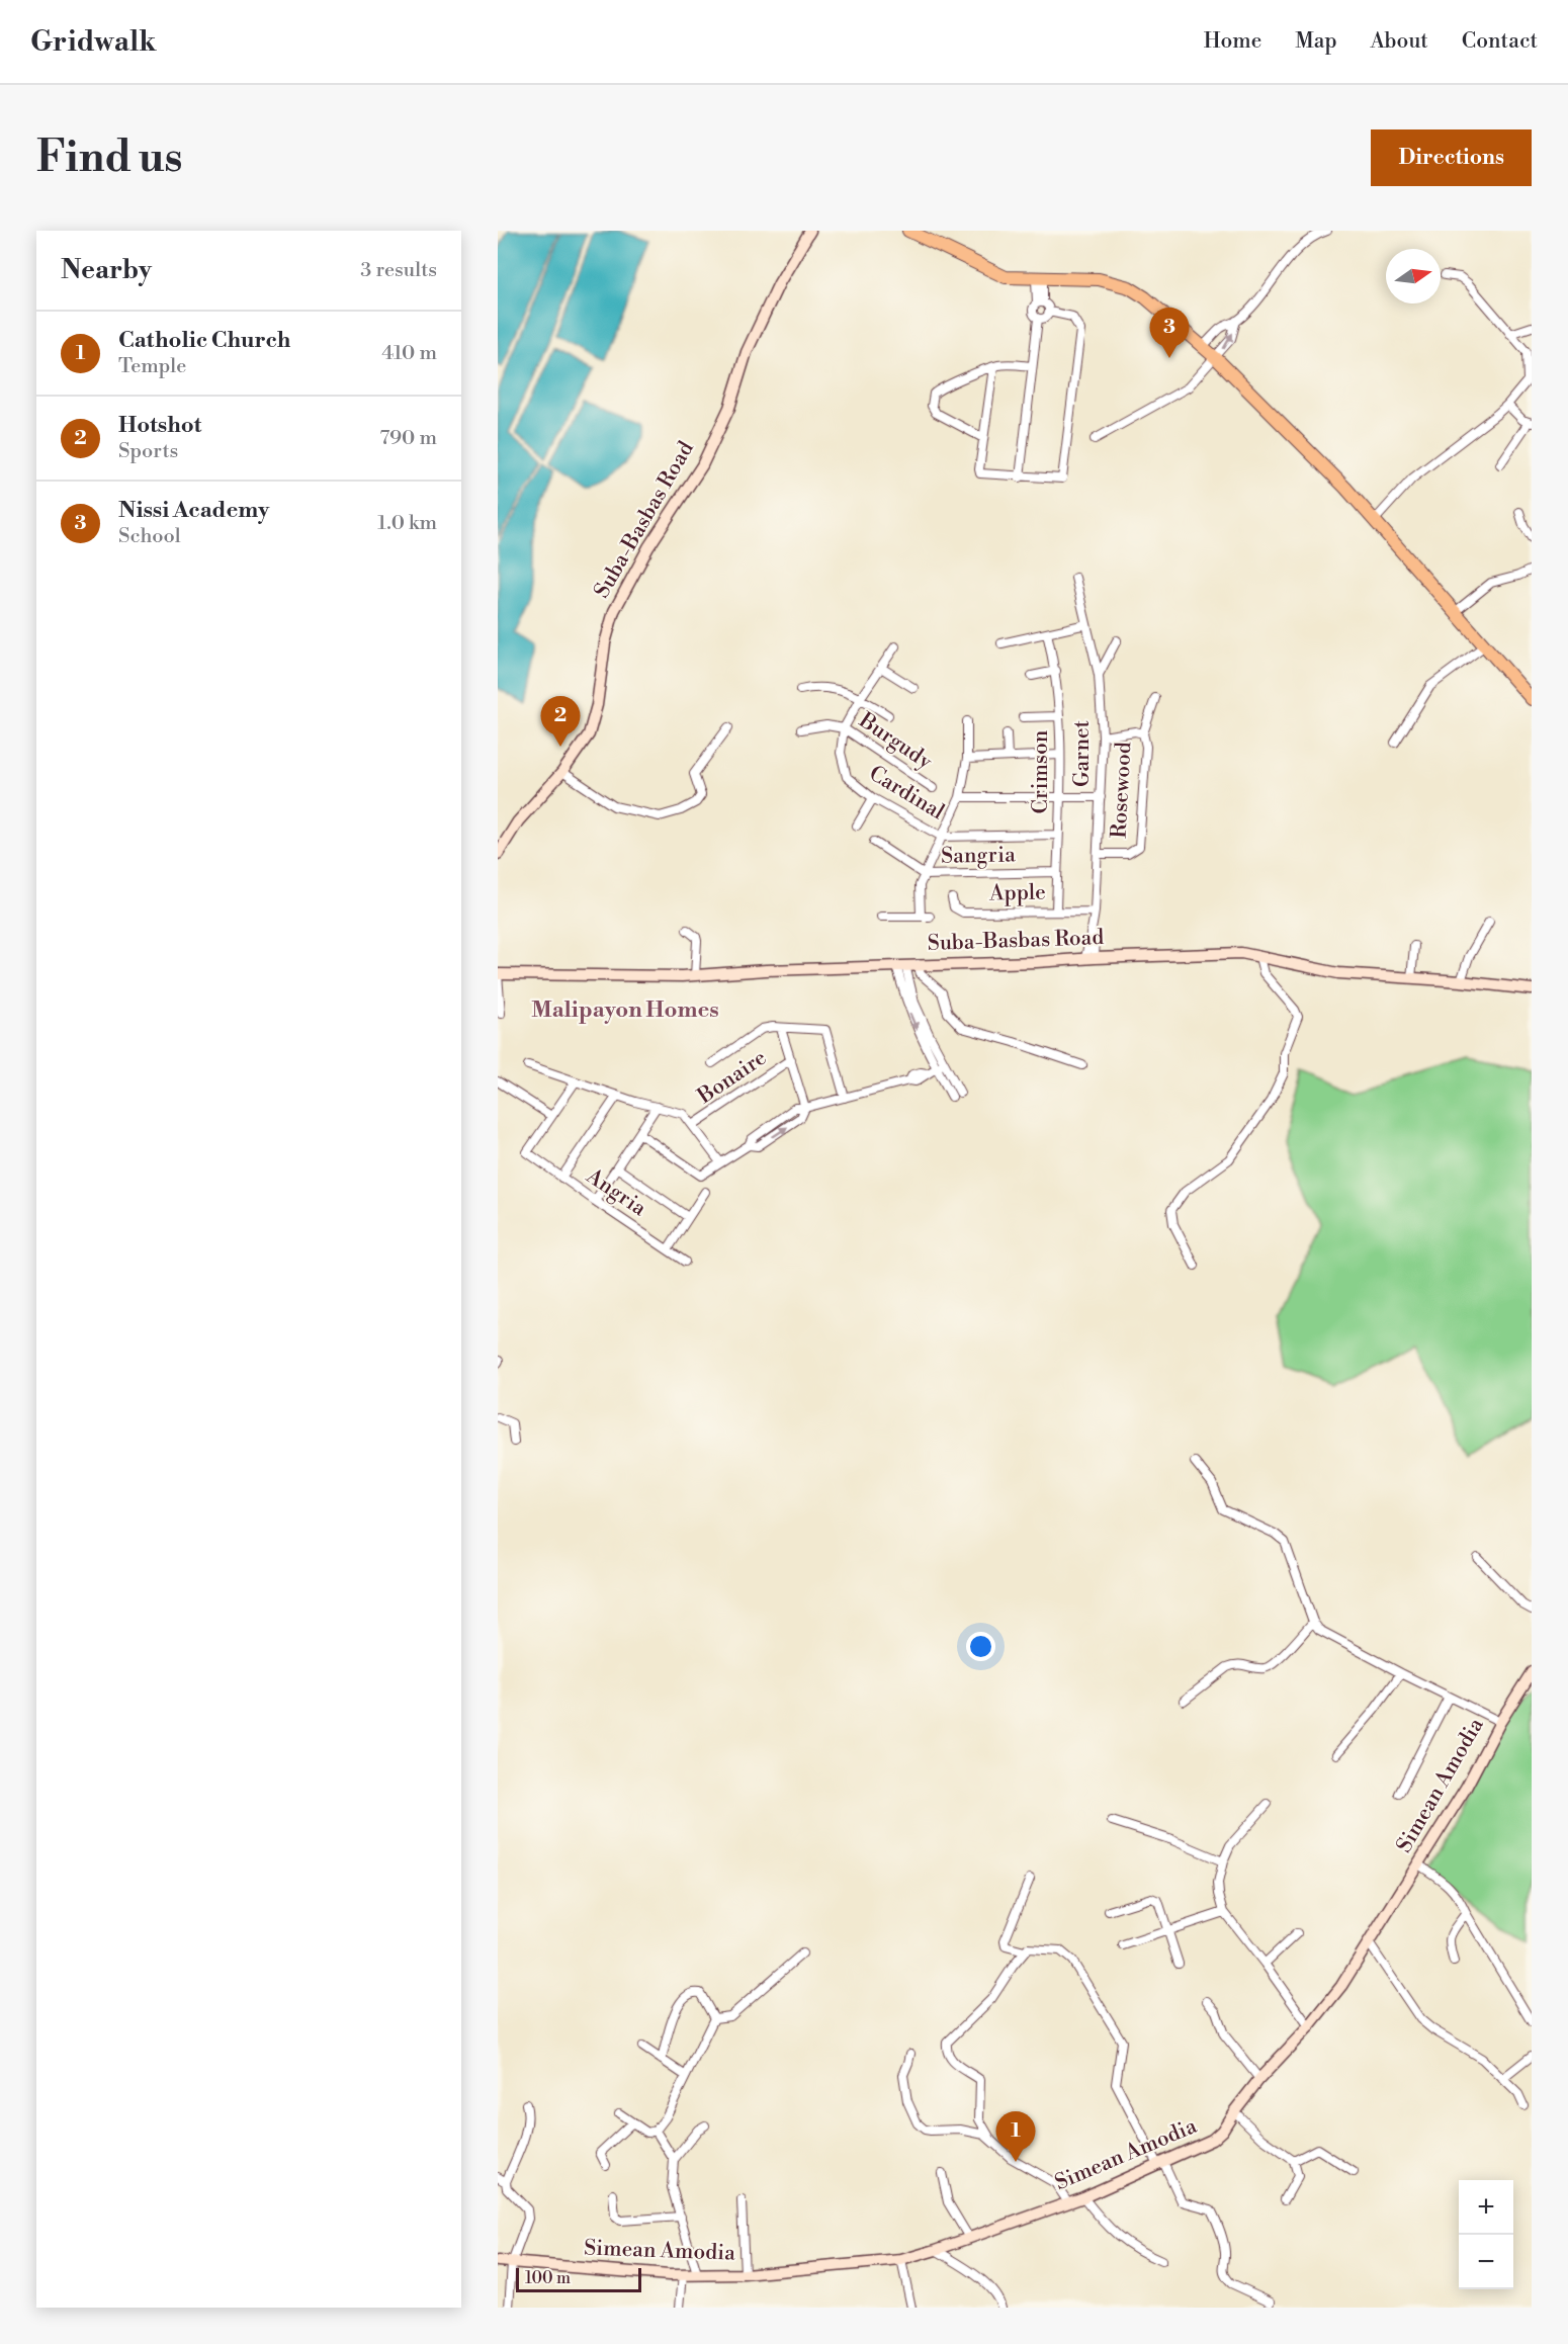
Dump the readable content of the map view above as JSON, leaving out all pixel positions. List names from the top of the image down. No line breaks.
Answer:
{"streets":{"street":["Suba-Basbas Road","Burgudy","Garnet","Crimson","Rosewood","Cardinal","Sangria","Apple","Bonaire","Angria","Simean Amodia"]},"crossings":[["Suba-Basbas Road","Garnet"],["Burgudy","Cardinal"],["Garnet","Rosewood"],["Garnet","Apple"],["Crimson","Cardinal"],["Crimson","Sangria"],["Crimson","Apple"]],"districts":["Malipayon Homes"],"scale_bar":"100 m","north":"right","page":{"header":"Gridwalk","nav":["Home","Map","About","Contact"],"buttons":"Directions","title":"Find us","heading":["Nearby","3 results"],"pins":["3","2","1"],"list":[{"mark":"1","name":"Catholic Church","note":"Temple","value":"410 m"},{"mark":"2","name":"Hotshot","note":"Sports","value":"790 m"},{"mark":"3","name":"Nissi Academy","note":"School","value":"1.0 km"}],"map_buttons":["+","−"],"scale":"100 m"}}
